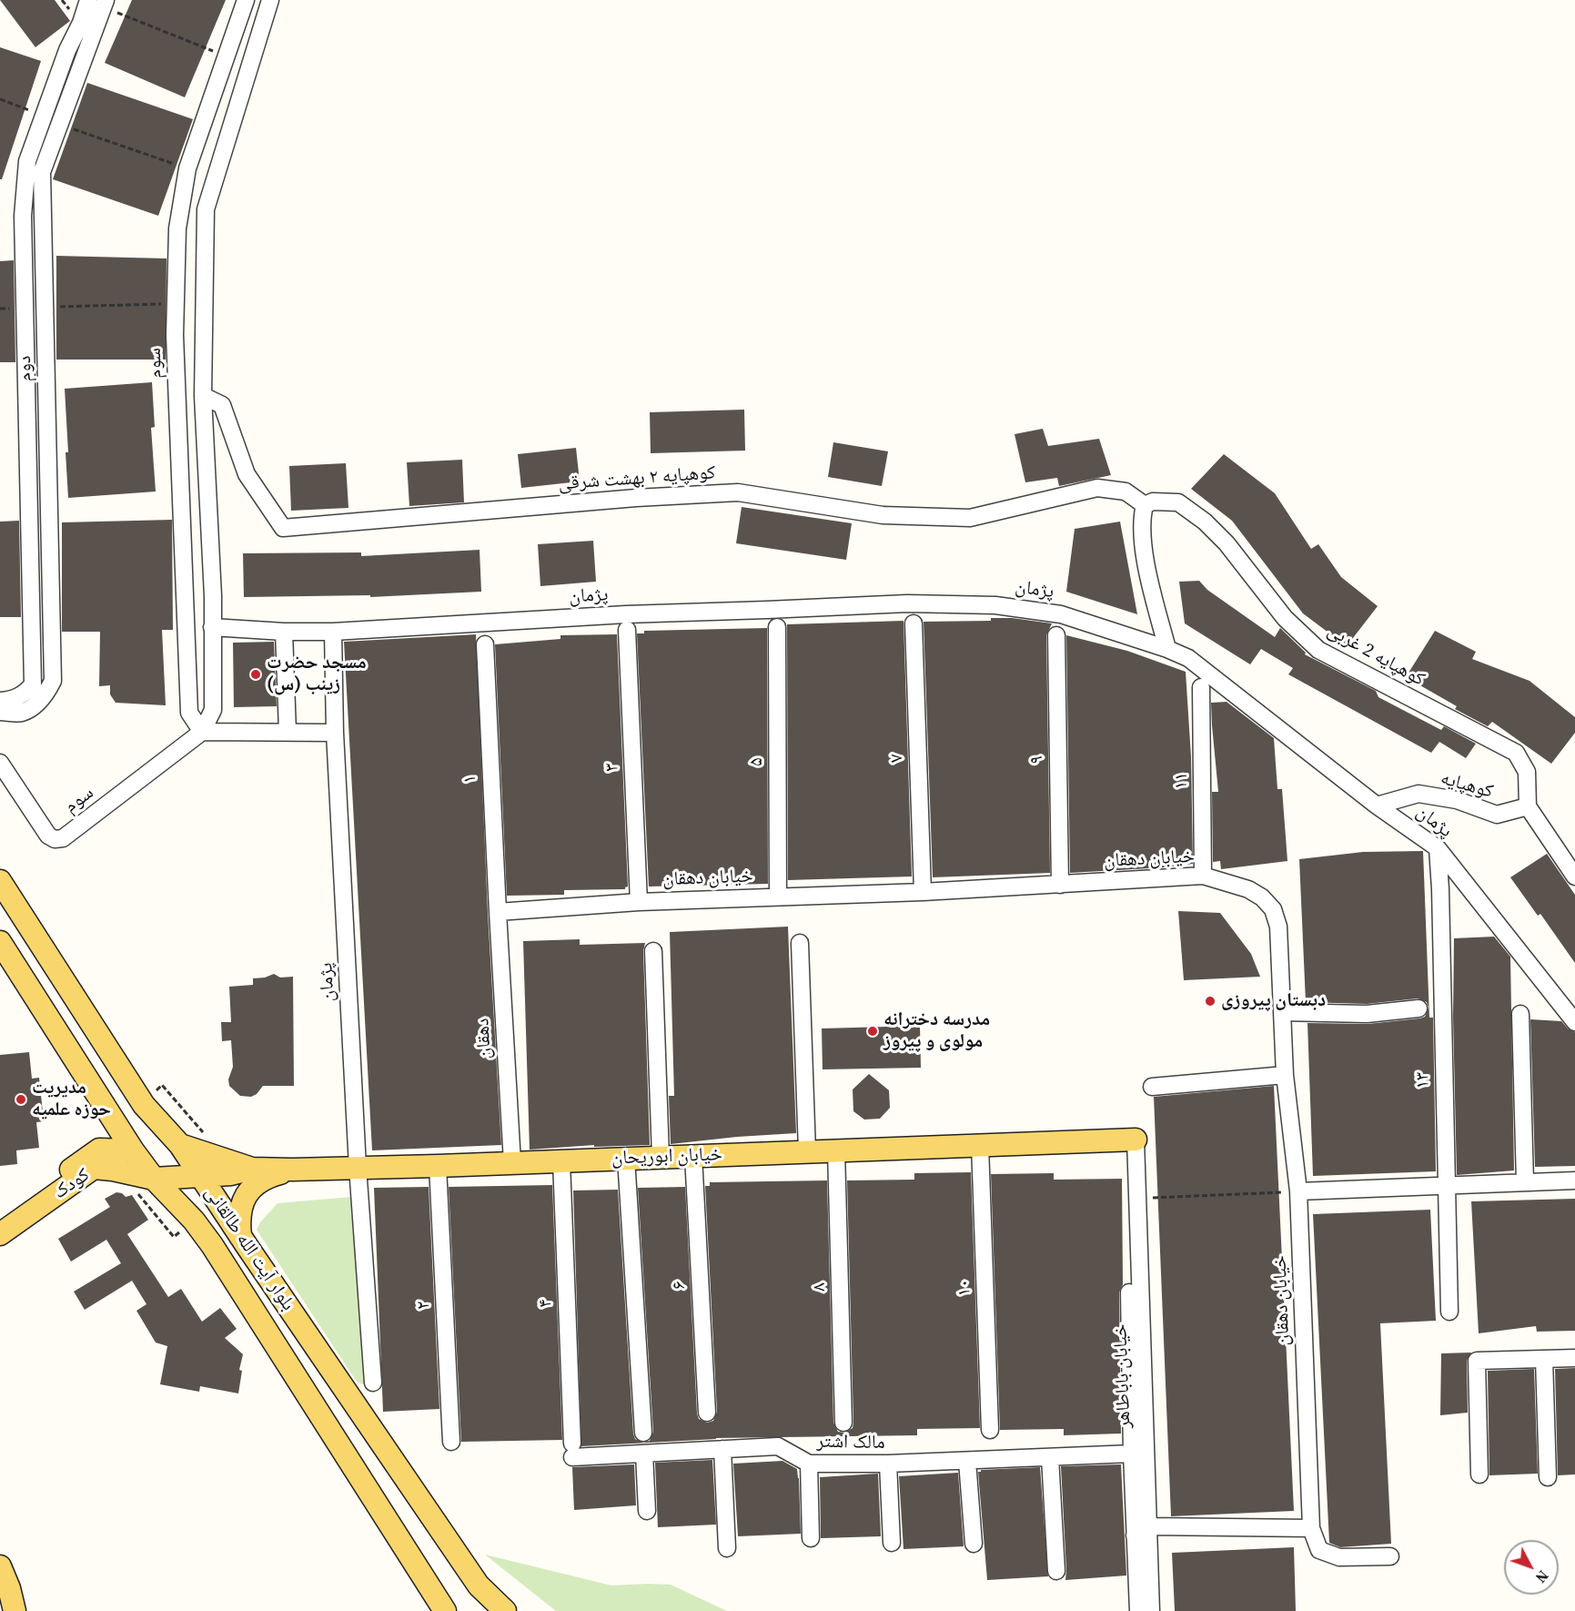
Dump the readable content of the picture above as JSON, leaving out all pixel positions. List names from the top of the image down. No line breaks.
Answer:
{"streets":{"main road":["خیابان ابوریحان","کودک","بلوار آیت الله طالقانی"],"street":["سوم","دوم","کوهپایه ۲ بهشت شرقی","پژمان","کوهپایه 2 غربی","۷","۹","۵","۳","۱","۱۱","کوهپایه","خیابان دهقان","دهقان","۱۳","۶","۸","۱۰","۴","۲","خیابان باباطاهر","مالک اشتر"]},"crossings":[["سوم","کوهپایه ۲ بهشت شرقی"],["سوم","پژمان"],["کوهپایه ۲ بهشت شرقی","کوهپایه 2 غربی"],["پژمان","کوهپایه"],["پژمان","۱۳"],["پژمان","خیابان ابوریحان"],["کوهپایه 2 غربی","کوهپایه"],["۷","خیابان دهقان"],["۹","خیابان دهقان"],["۵","خیابان دهقان"],["۳","خیابان دهقان"],["۱","خیابان دهقان"],["۱","دهقان"],["۱۱","خیابان دهقان"],["خیابان دهقان","دهقان"],["دهقان","خیابان ابوریحان"],["خیابان ابوریحان","کودک"],["خیابان ابوریحان","بلوار آیت الله طالقانی"],["خیابان ابوریحان","۶"],["خیابان ابوریحان","۸"],["خیابان ابوریحان","۱۰"],["خیابان ابوریحان","۴"],["خیابان ابوریحان","۲"],["خیابان ابوریحان","خیابان باباطاهر"],["کودک","بلوار آیت الله طالقانی"],["۴","مالک اشتر"],["خیابان باباطاهر","مالک اشتر"]],"places":["مسجد حضرت زینب (س)","دبستان پیروزی","مدرسه دخترانه مولوی و پیروز","مدیریت حوزه علمیه"],"north":"bottom right"}
